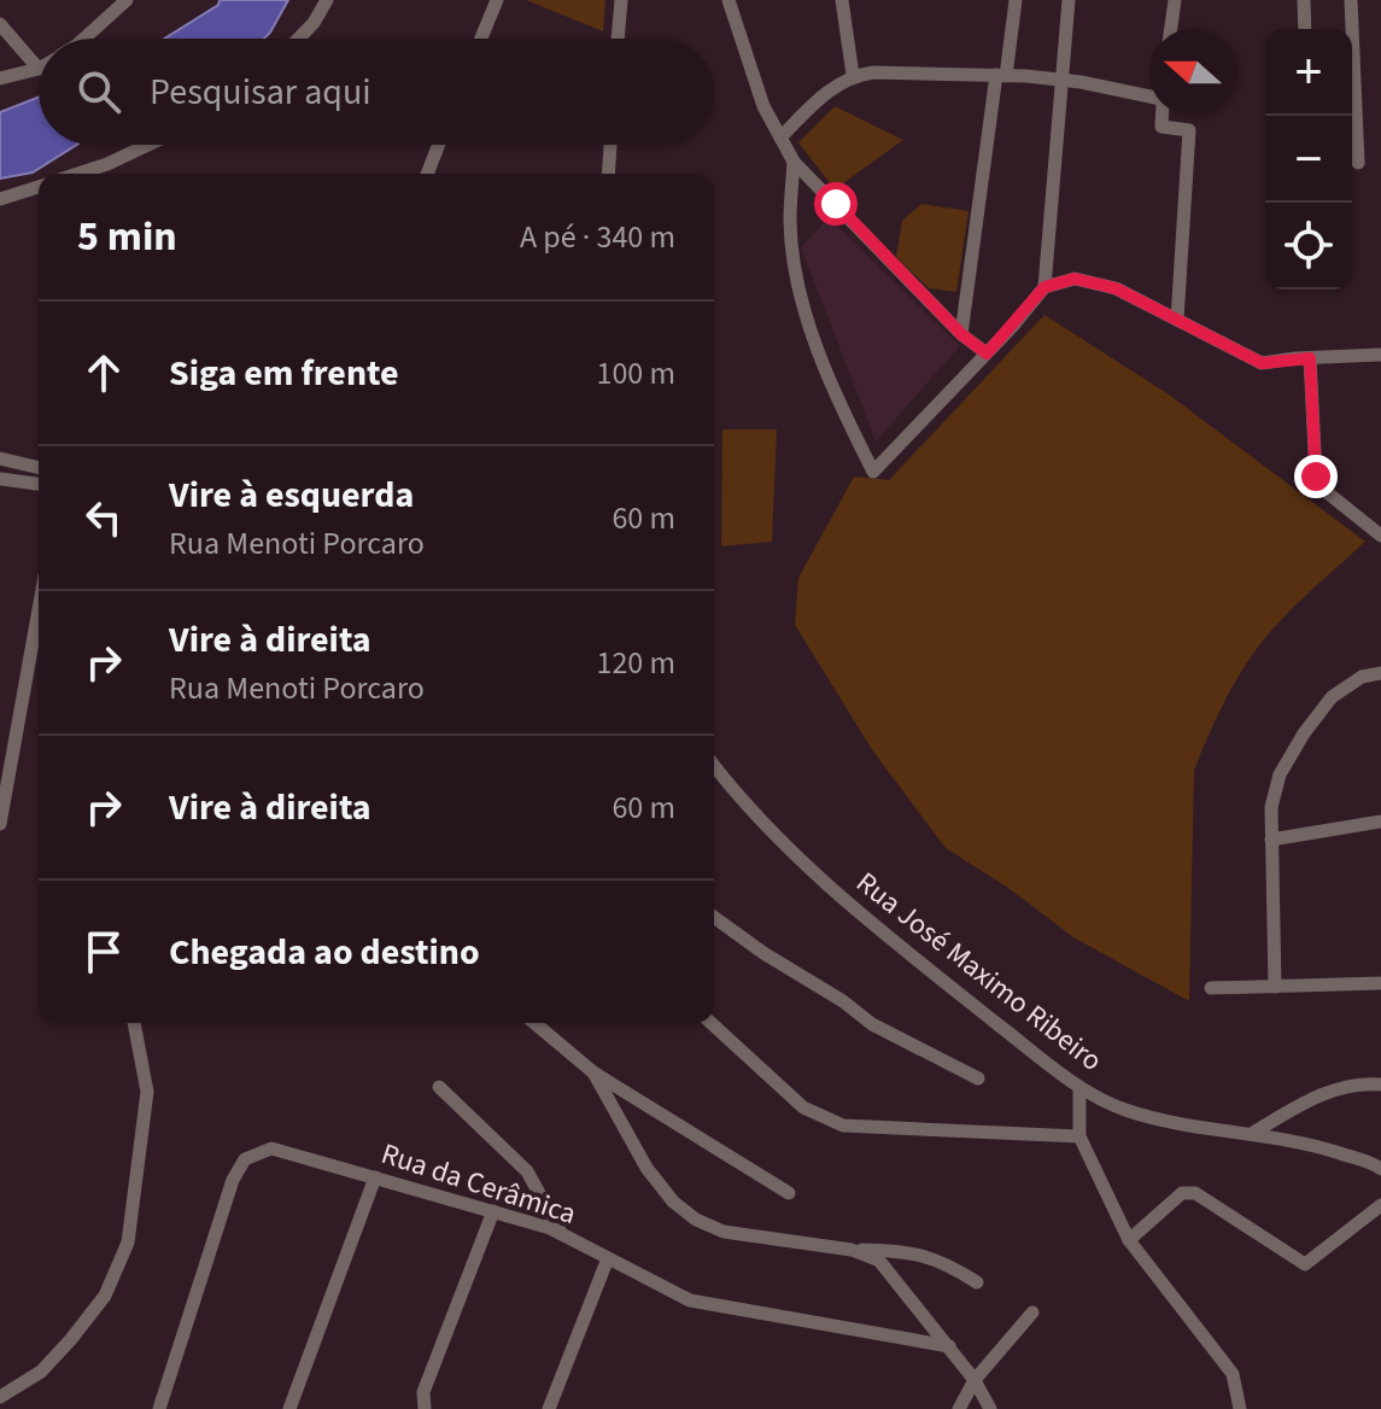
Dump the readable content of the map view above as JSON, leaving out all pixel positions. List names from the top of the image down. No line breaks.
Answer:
{"streets":{"street":["Rua José Maximo Ribeiro","Rua da Cerâmica"]},"north":"left","page":{"map_buttons":["+","−"],"search":"Pesquisar aqui","heading":["5 min","A pé · 340 m"],"list":[["Siga em frente","100 m"],["Vire à esquerda","Rua Menoti Porcaro","60 m"],["Vire à direita","Rua Menoti Porcaro","120 m"],["Vire à direita","60 m"],"Chegada ao destino"]}}
